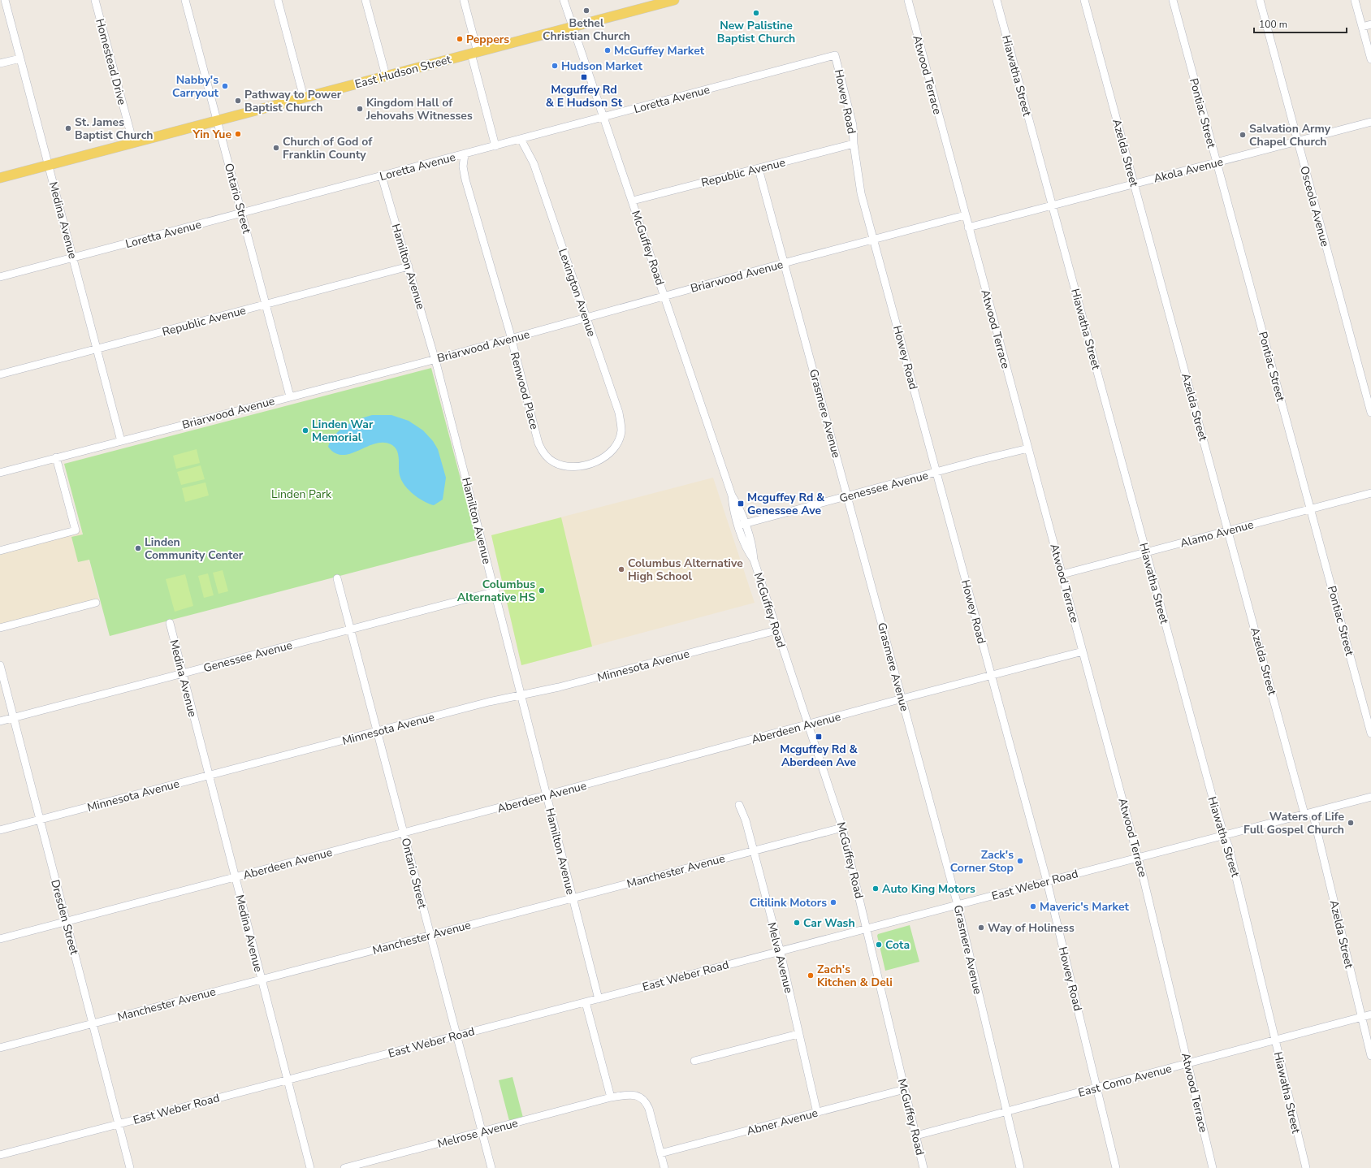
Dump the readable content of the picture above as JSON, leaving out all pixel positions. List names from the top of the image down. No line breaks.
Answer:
{"streets":{"main road":["East Hudson Street"],"street":["Homestead Drive","Atwood Terrace","Hiawatha Street","Loretta Avenue","Howey Road","Pontiac Street","Azelda Street","Akola Avenue","Republic Avenue","Ontario Street","Osceola Avenue","Medina Avenue","McGuffey Road","Hamilton Avenue","Briarwood Avenue","Lexington Avenue","Renwood Place","Grasmere Avenue","Genessee Avenue","Alamo Avenue","Minnesota Avenue","Aberdeen Avenue","Manchester Avenue","East Weber Road","Dresden Street","Melva Avenue","East Como Avenue","Abner Avenue","Melrose Avenue"]},"crossings":[["Homestead Drive","East Hudson Street"],["East Hudson Street","Ontario Street"],["East Hudson Street","Medina Avenue"],["East Hudson Street","McGuffey Road"],["Atwood Terrace","Akola Avenue"],["Atwood Terrace","Briarwood Avenue"],["Atwood Terrace","Genessee Avenue"],["Atwood Terrace","Alamo Avenue"],["Atwood Terrace","Aberdeen Avenue"],["Atwood Terrace","East Weber Road"],["Atwood Terrace","East Como Avenue"],["Hiawatha Street","Akola Avenue"],["Hiawatha Street","Alamo Avenue"],["Hiawatha Street","East Weber Road"],["Hiawatha Street","East Como Avenue"],["Loretta Avenue","Howey Road"],["Loretta Avenue","Ontario Street"],["Loretta Avenue","Medina Avenue"],["Loretta Avenue","McGuffey Road"],["Loretta Avenue","Hamilton Avenue"],["Loretta Avenue","Lexington Avenue"],["Loretta Avenue","Renwood Place"],["Howey Road","Republic Avenue"],["Howey Road","Briarwood Avenue"],["Howey Road","Genessee Avenue"],["Howey Road","Aberdeen Avenue"],["Howey Road","East Weber Road"],["Howey Road","East Como Avenue"],["Pontiac Street","Akola Avenue"],["Pontiac Street","Alamo Avenue"],["Azelda Street","Akola Avenue"],["Azelda Street","Alamo Avenue"],["Azelda Street","East Weber Road"],["Azelda Street","East Como Avenue"],["Akola Avenue","Osceola Avenue"],["Republic Avenue","Ontario Street"],["Republic Avenue","Medina Avenue"],["Republic Avenue","McGuffey Road"],["Republic Avenue","Hamilton Avenue"],["Republic Avenue","Grasmere Avenue"],["Ontario Street","Briarwood Avenue"],["Ontario Street","Genessee Avenue"],["Ontario Street","Minnesota Avenue"],["Ontario Street","Aberdeen Avenue"],["Ontario Street","Manchester Avenue"],["Ontario Street","East Weber Road"],["Ontario Street","Melrose Avenue"],["Medina Avenue","Briarwood Avenue"],["Medina Avenue","Genessee Avenue"],["Medina Avenue","Minnesota Avenue"],["Medina Avenue","Aberdeen Avenue"],["Medina Avenue","Manchester Avenue"],["Medina Avenue","East Weber Road"],["McGuffey Road","Briarwood Avenue"],["McGuffey Road","Genessee Avenue"],["McGuffey Road","Minnesota Avenue"],["McGuffey Road","Aberdeen Avenue"],["McGuffey Road","Manchester Avenue"],["McGuffey Road","East Weber Road"],["McGuffey Road","East Como Avenue"],["McGuffey Road","Abner Avenue"],["Hamilton Avenue","Briarwood Avenue"],["Hamilton Avenue","Genessee Avenue"],["Hamilton Avenue","Minnesota Avenue"],["Hamilton Avenue","Aberdeen Avenue"],["Hamilton Avenue","Manchester Avenue"],["Hamilton Avenue","East Weber Road"],["Briarwood Avenue","Lexington Avenue"],["Briarwood Avenue","Renwood Place"],["Briarwood Avenue","Grasmere Avenue"],["Lexington Avenue","Renwood Place"],["Grasmere Avenue","Genessee Avenue"],["Grasmere Avenue","Aberdeen Avenue"],["Grasmere Avenue","East Weber Road"],["Grasmere Avenue","East Como Avenue"],["Genessee Avenue","Dresden Street"],["Minnesota Avenue","Dresden Street"],["Aberdeen Avenue","Dresden Street"],["Manchester Avenue","Dresden Street"],["Manchester Avenue","Melva Avenue"],["East Weber Road","Dresden Street"],["East Weber Road","Melva Avenue"],["Melva Avenue","Abner Avenue"]],"parks":["Linden Park"],"places":{"other":["Bethel Christian Church","New Palistine Baptist Church","Peppers","McGuffey Market","Hudson Market","Nabby's Carryout","Pathway to Power Baptist Church","Kingdom Hall of Jehovahs Witnesses","St. James Baptist Church","Yin Yue","Salvation Army Chapel Church","Church of God of Franklin County","Linden War Memorial","Linden Community Center","Columbus Alternative High School","Columbus Alternative HS","Waters of Life Full Gospel Church","Zack's Corner Stop","Auto King Motors","Citilink Motors","Maveric's Market","Car Wash","Way of Holiness","Cota","Zach's Kitchen & Deli"],"transit":["Mcguffey Rd & E Hudson St","Mcguffey Rd & Genessee Ave","Mcguffey Rd & Aberdeen Ave"]},"scale_bar":"100 m"}
